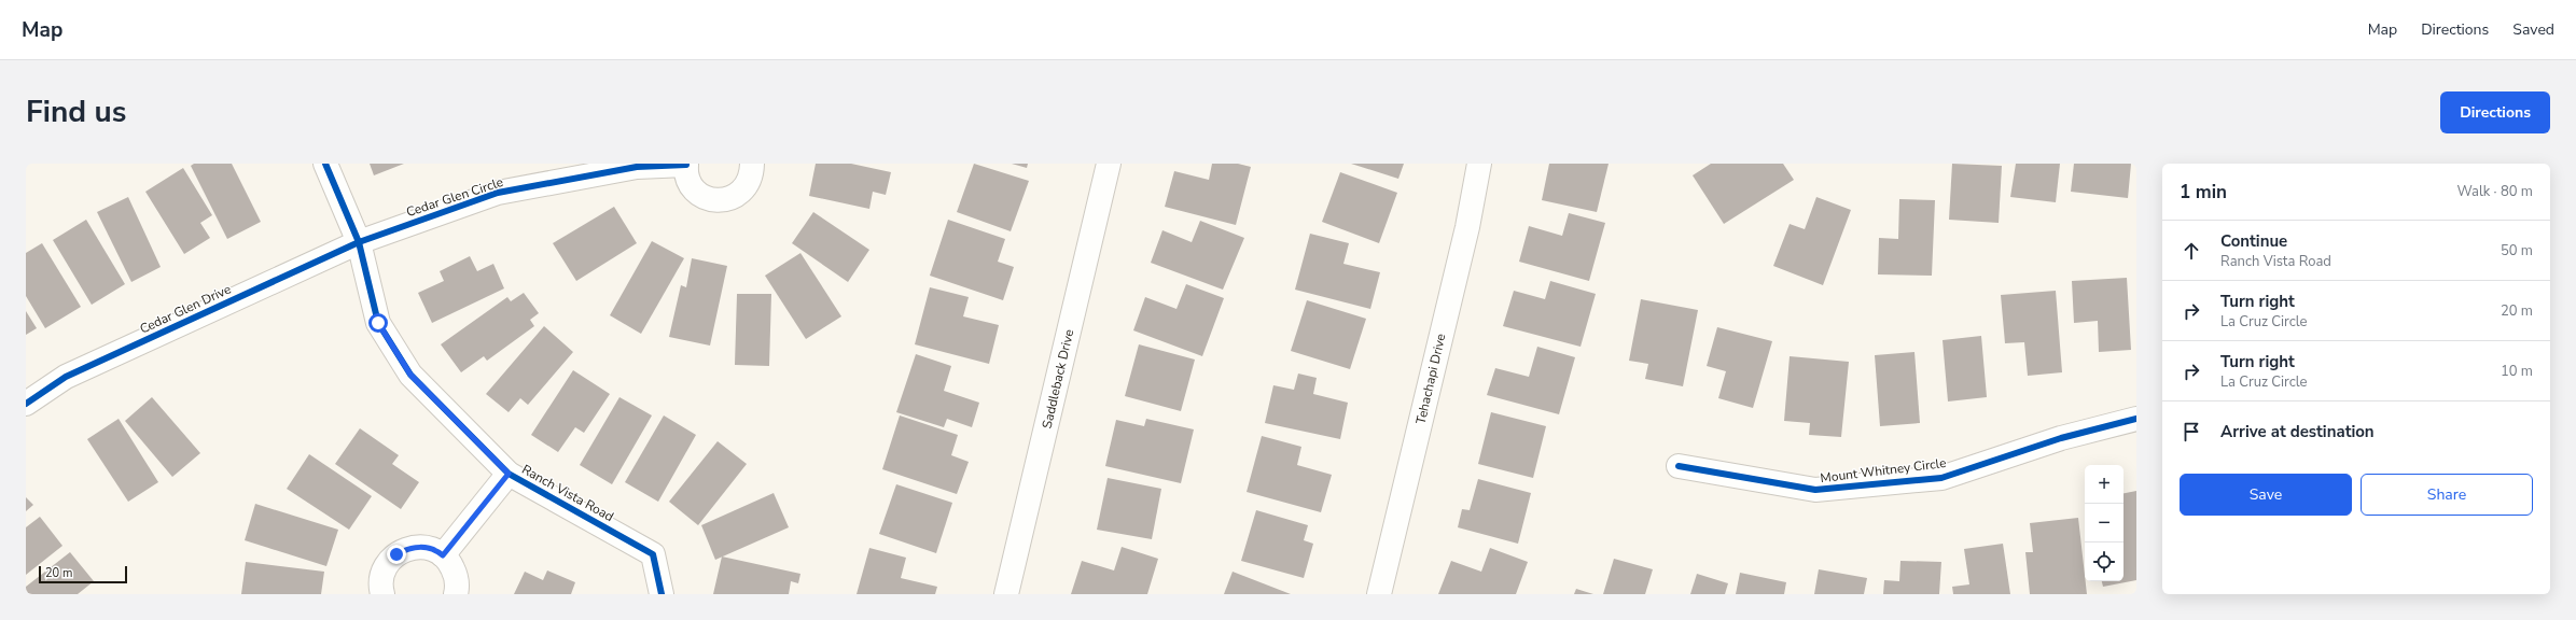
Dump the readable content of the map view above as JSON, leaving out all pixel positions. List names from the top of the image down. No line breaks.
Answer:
{"streets":{"street":["Cedar Glen Circle","Cedar Glen Drive","Saddleback Drive","Tehachapi Drive","Mount Whitney Circle","Ranch Vista Road"]},"crossings":[["Cedar Glen Circle","Cedar Glen Drive"],["Cedar Glen Circle","Ranch Vista Road"],["Cedar Glen Drive","Ranch Vista Road"]],"scale_bar":"20 m","page":{"header":"Map","nav":["Map","Directions","Saved"],"title":"Find us","buttons":["Directions",["Save","Share"]],"heading":["1 min","Walk · 80 m"],"list":[["Continue","Ranch Vista Road","50 m"],["Turn right","La Cruz Circle","20 m"],["Turn right","La Cruz Circle","10 m"],"Arrive at destination"],"map_buttons":["+","−"],"scale":"20 m"}}
